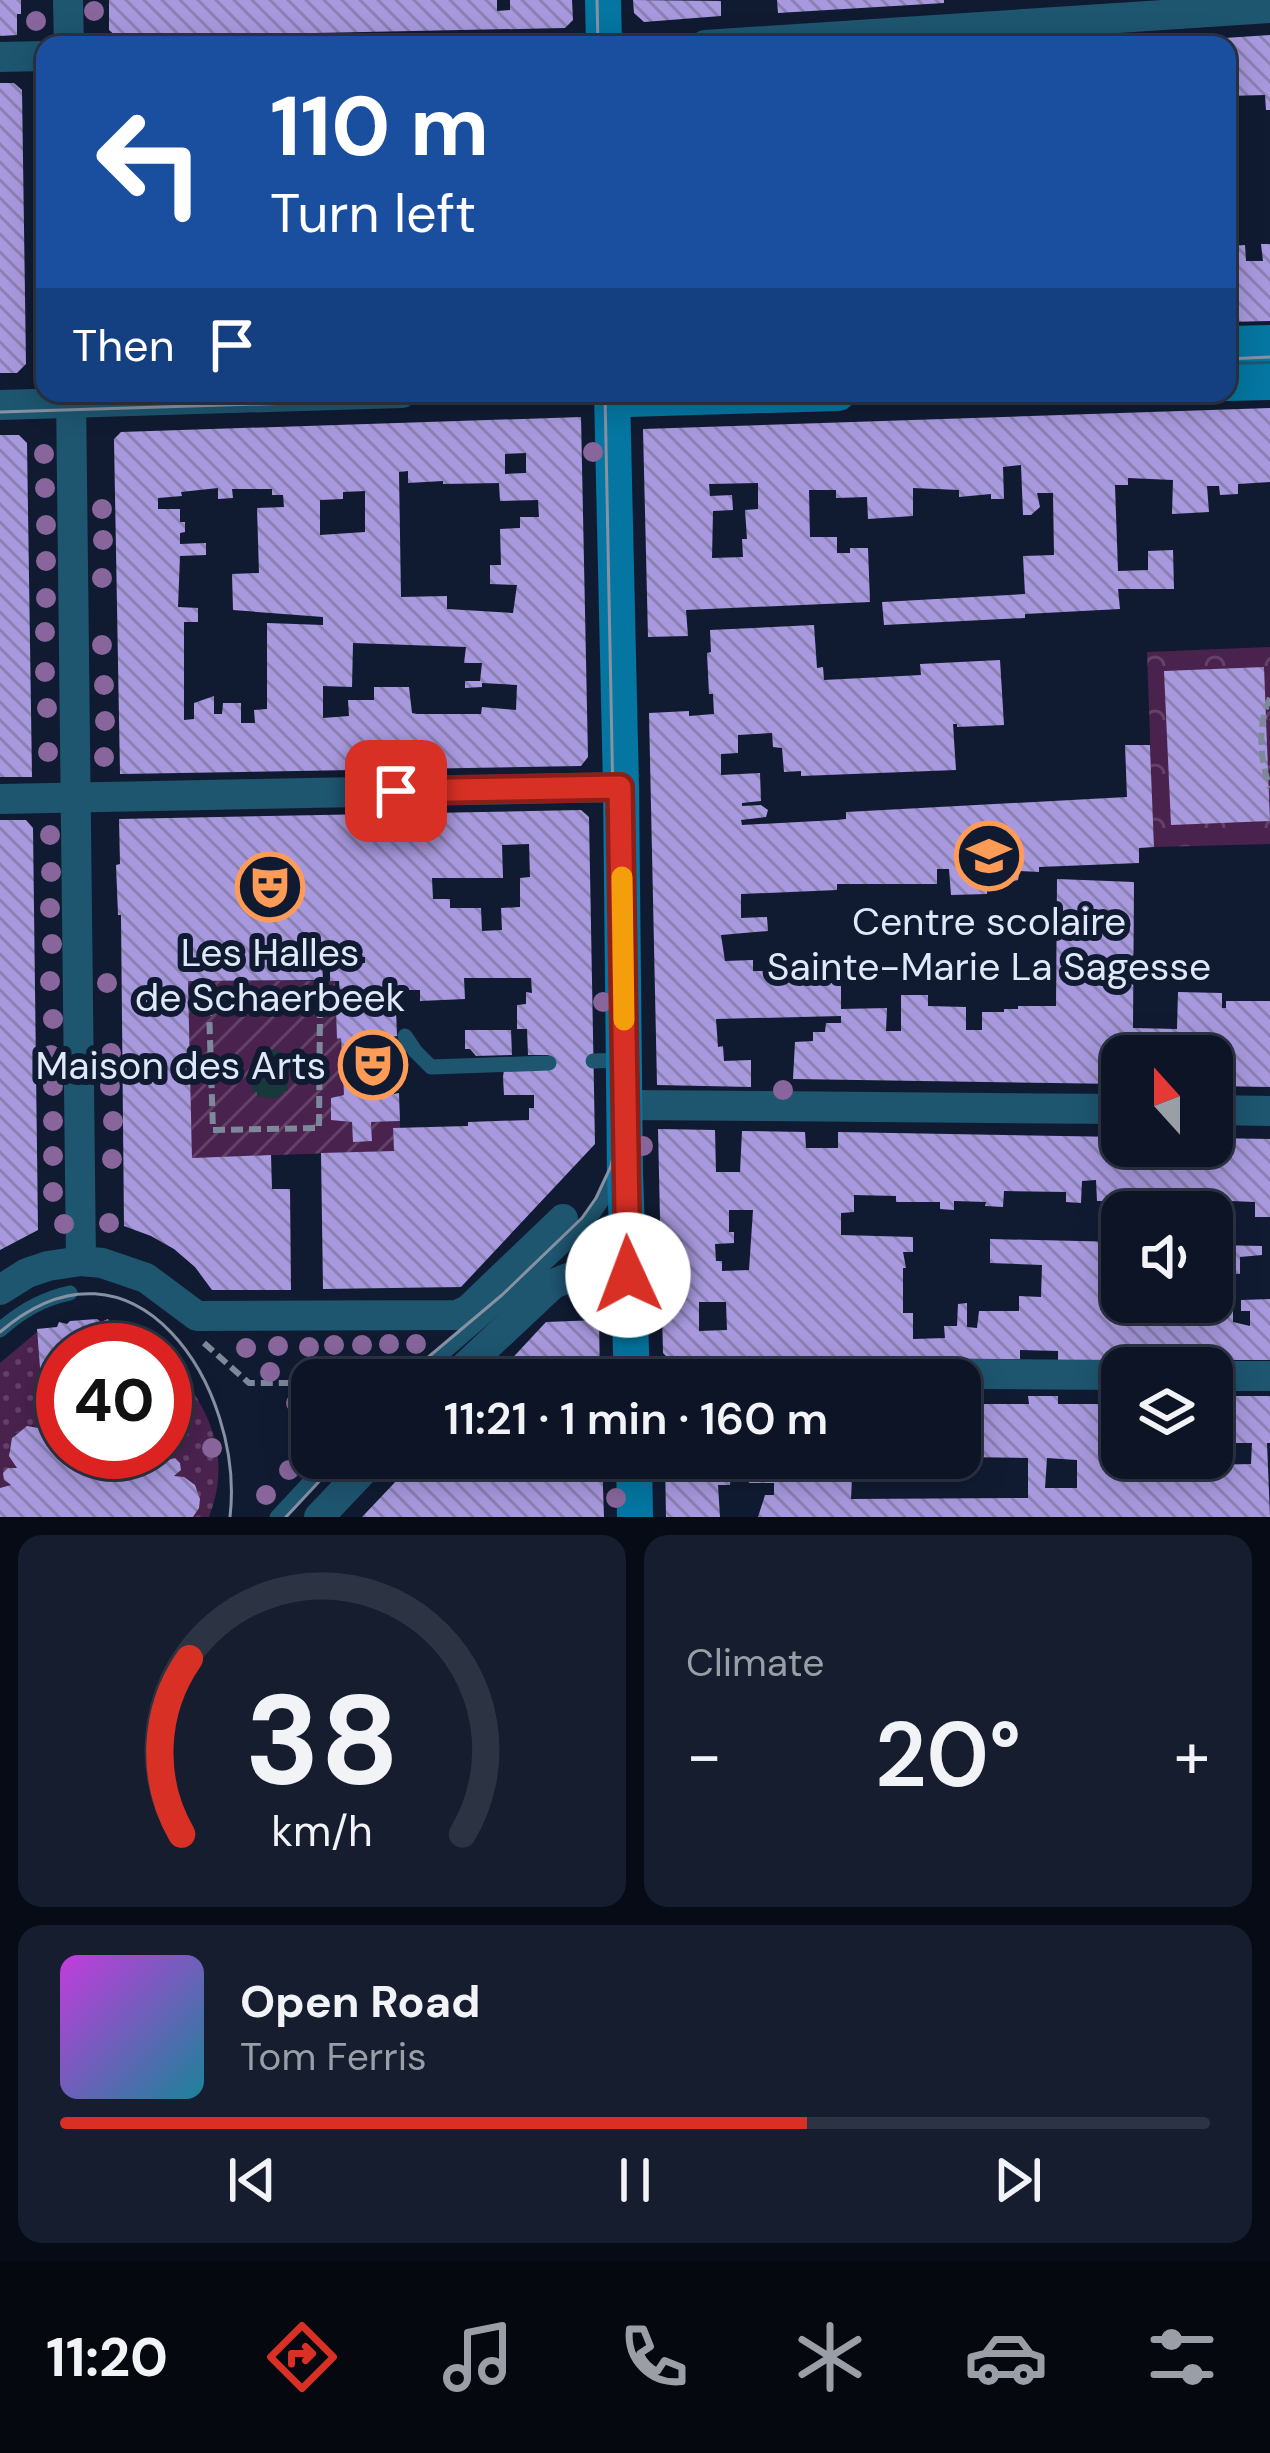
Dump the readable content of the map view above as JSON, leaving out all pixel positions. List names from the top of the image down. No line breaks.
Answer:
{"places":{"school or university":["Centre scolaire Sainte-Marie La Sagesse"],"theatre":["Les Halles de Schaerbeek","Maison des Arts"]},"north":"top","page":{"turn":["110 m","Turn left"],"then":"Then","limit":"40","trip":"11:21 · 1 min · 160 m","tile":"Climate","heat":["−","20°","+"],"song":["Open Road","Tom Ferris"],"tabs":"11:20","gauge":["38","km/h"]}}
